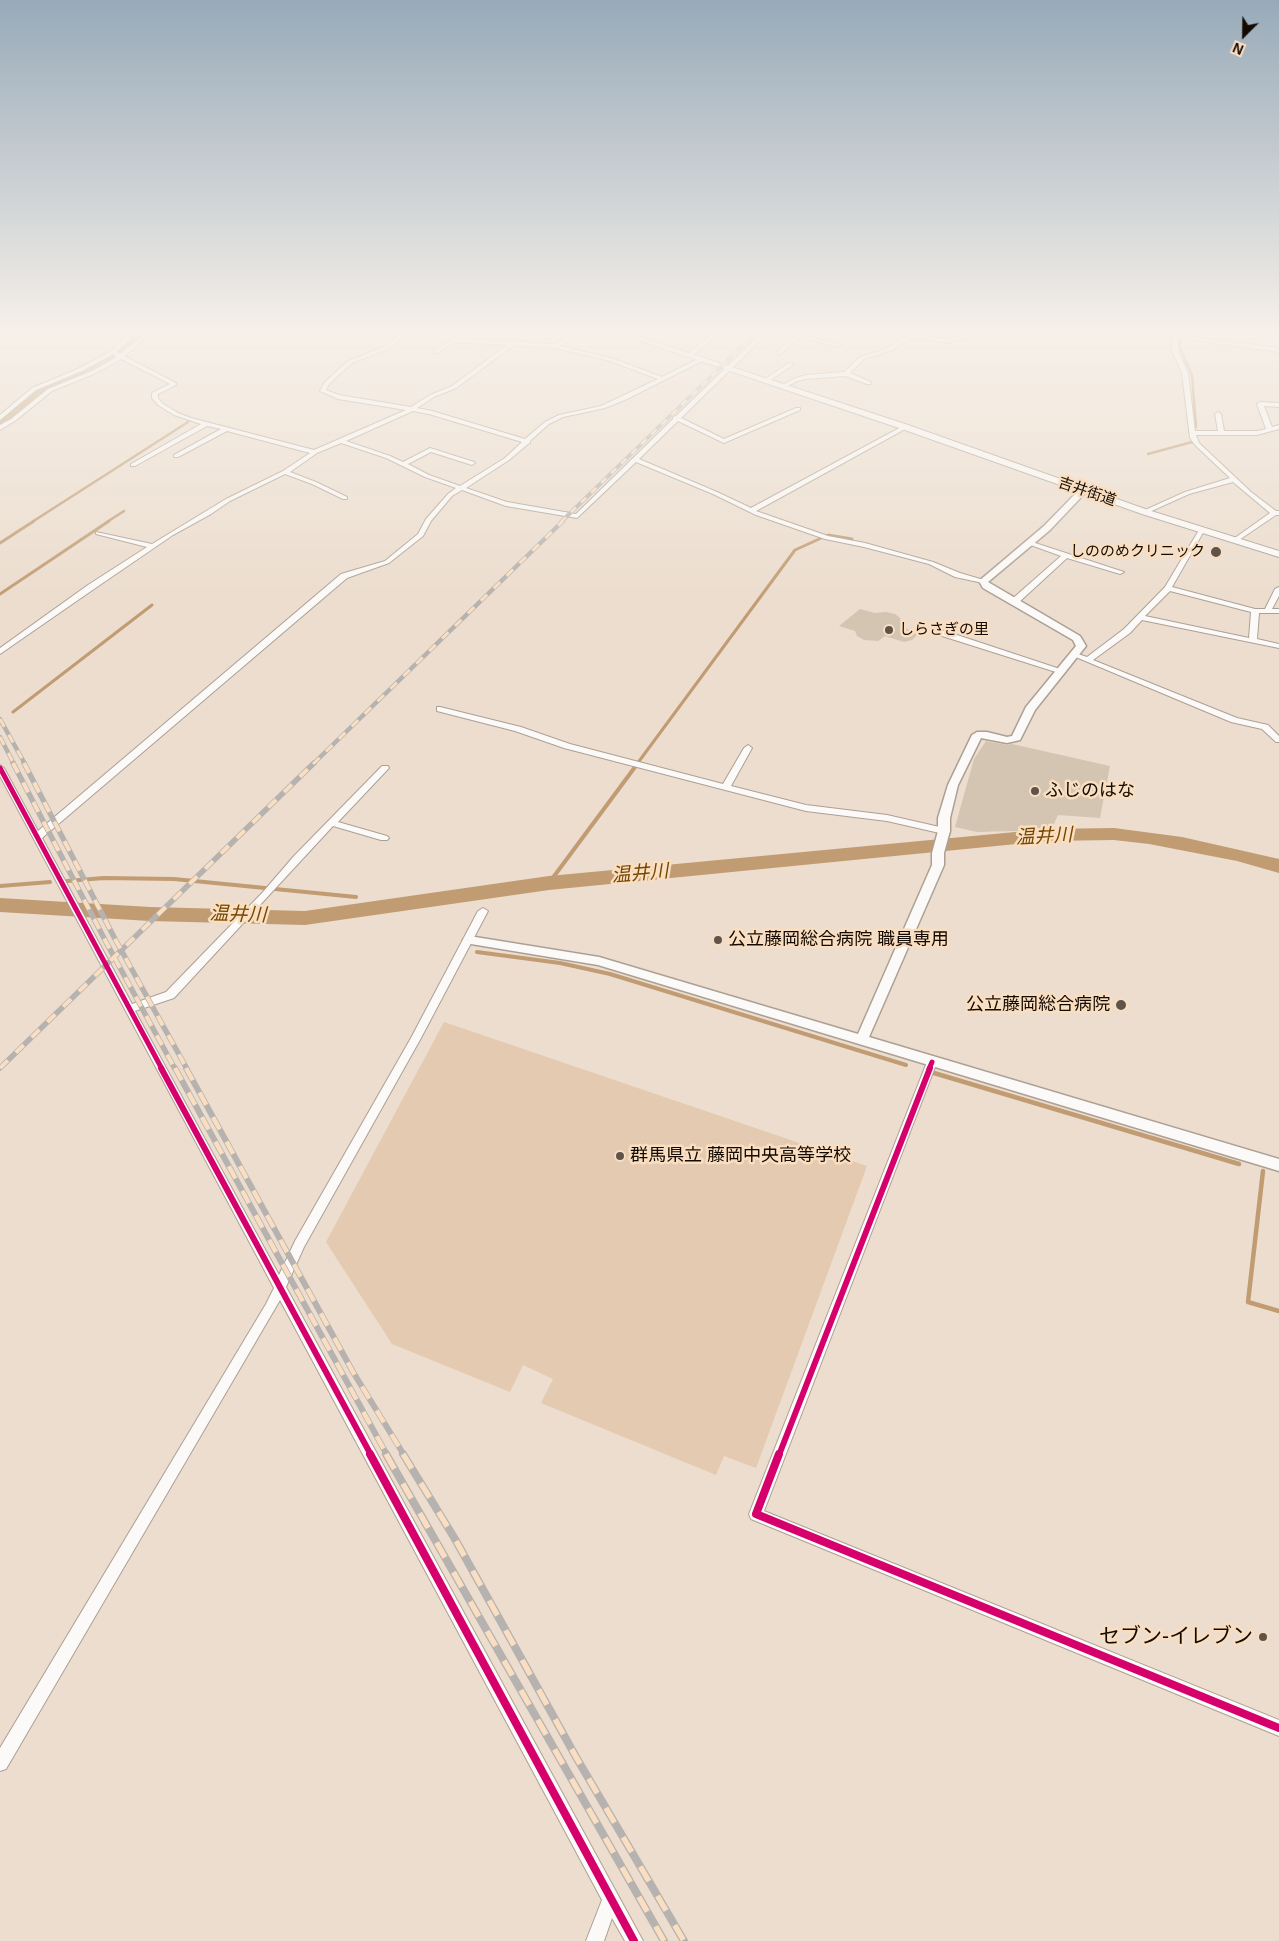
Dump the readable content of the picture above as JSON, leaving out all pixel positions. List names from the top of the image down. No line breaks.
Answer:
{"streets":{"main road":["吉井街道"]},"water":["温井川"],"places":["しののめクリニック","しらさぎの里","ふじのはな","公立藤岡総合病院 職員専用","公立藤岡総合病院","群馬県立 藤岡中央高等学校","セブン-イレブン"],"north":"bottom left"}
